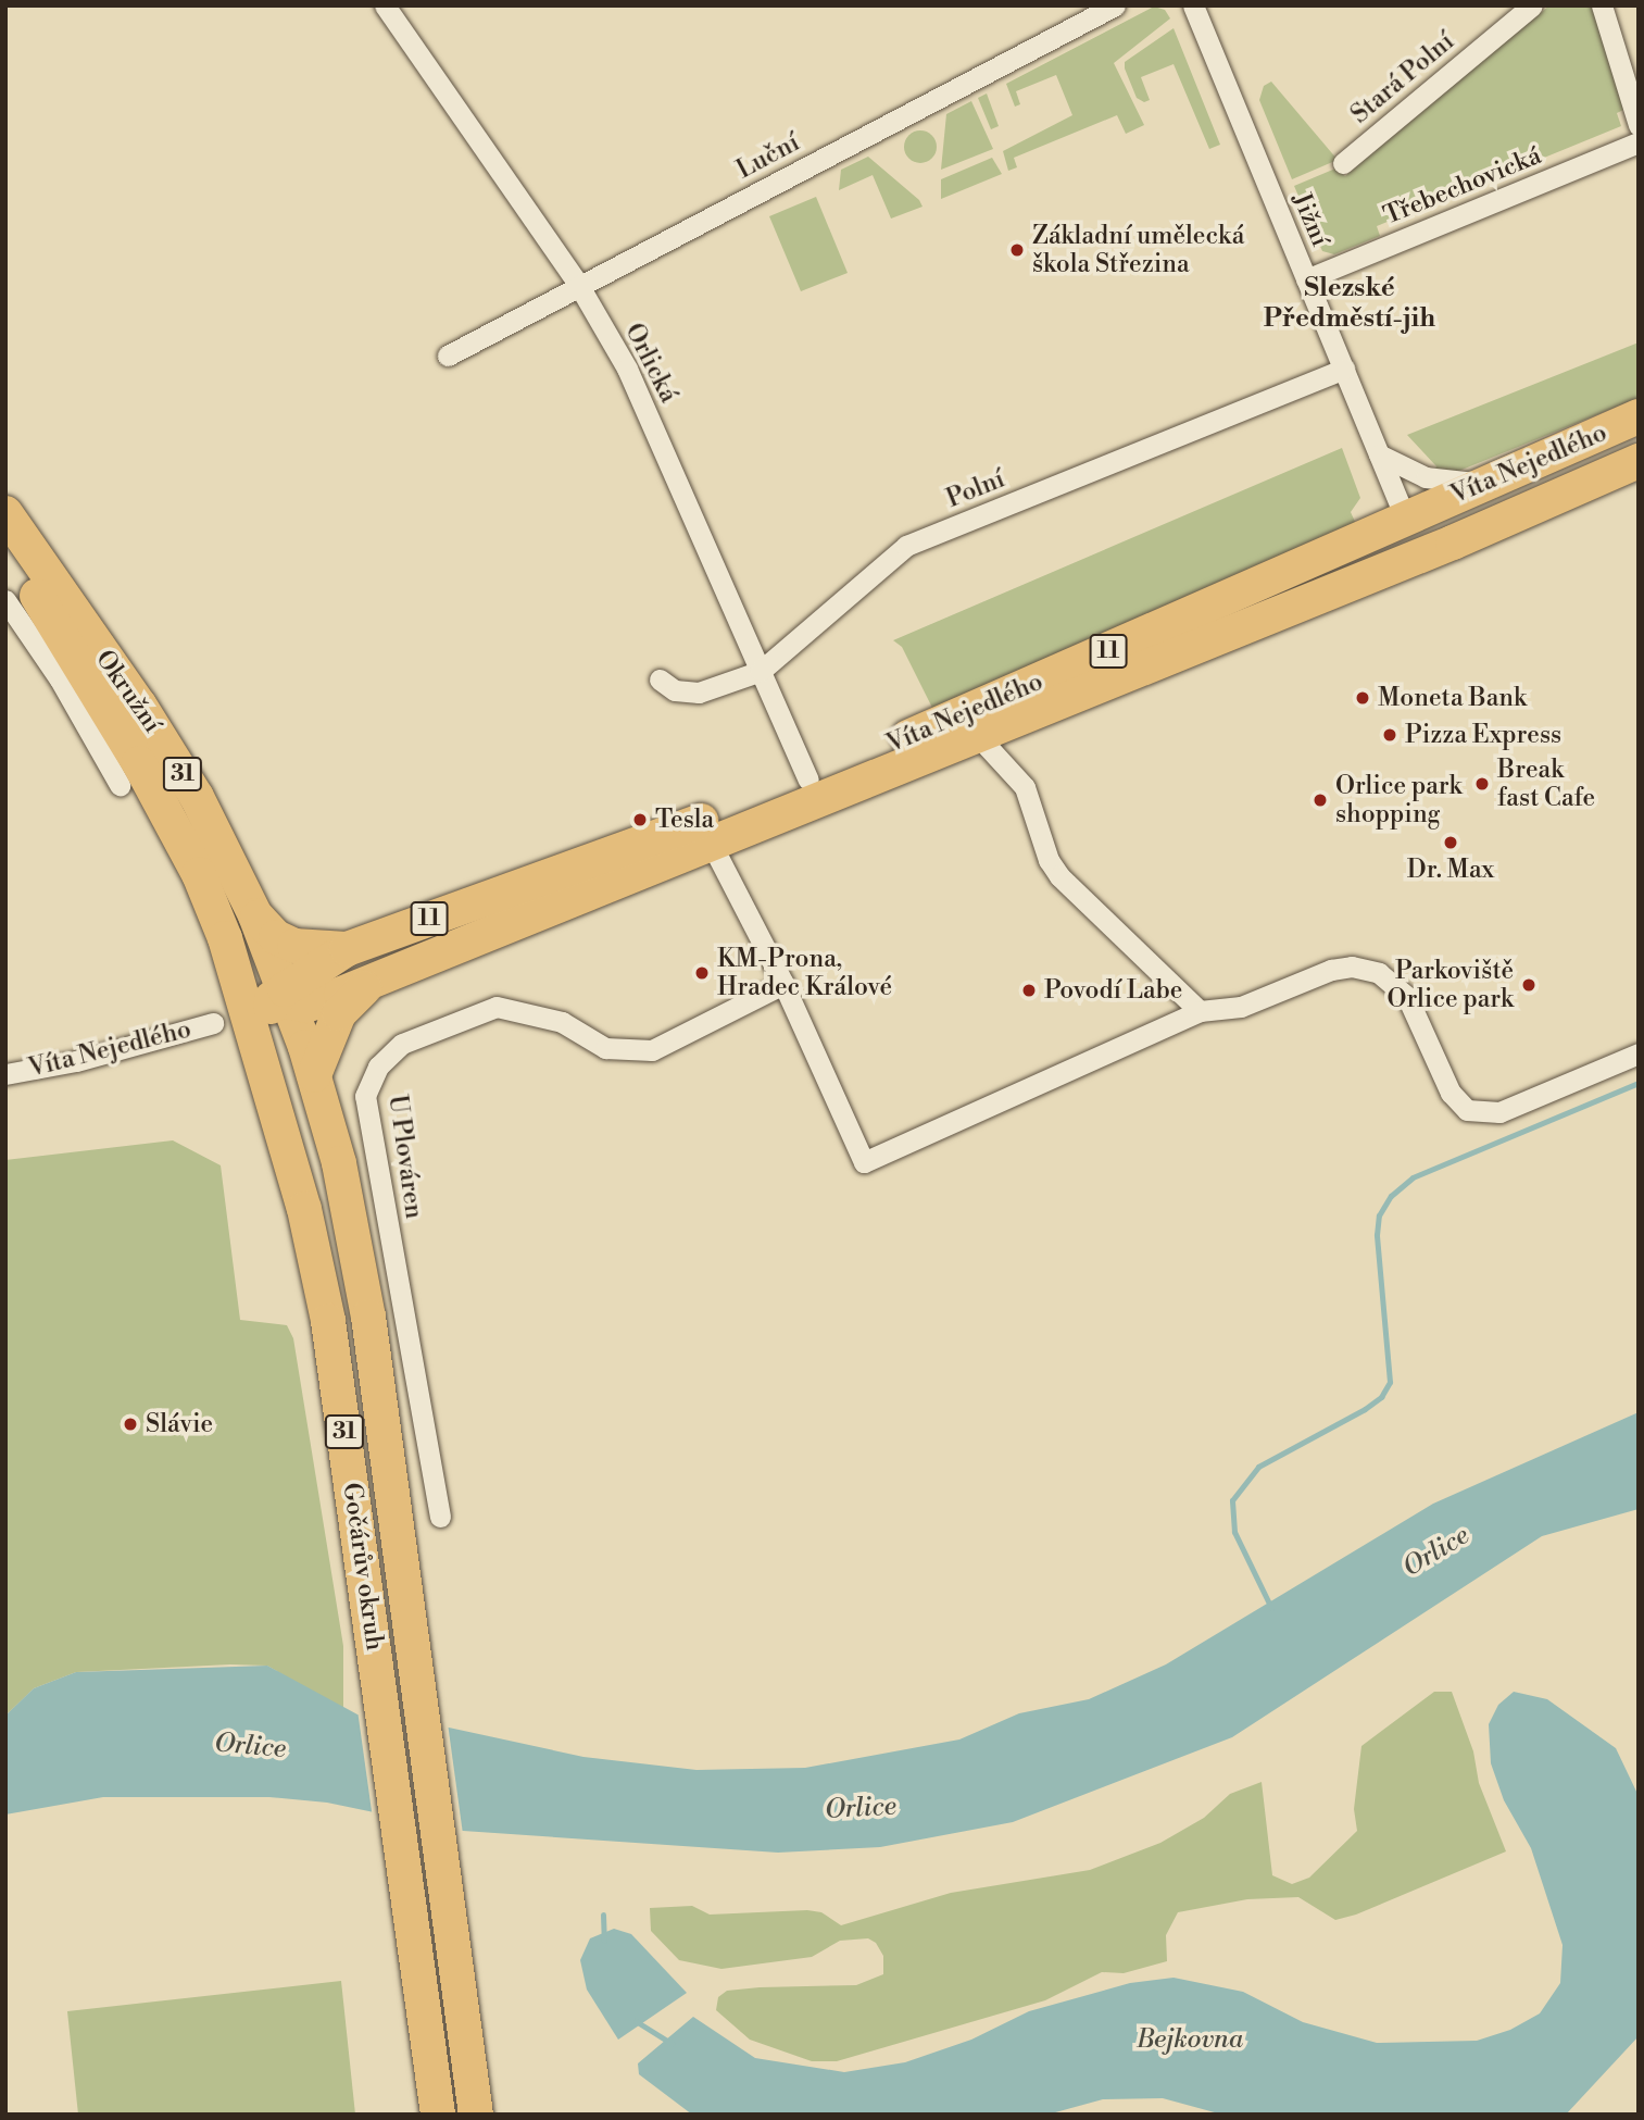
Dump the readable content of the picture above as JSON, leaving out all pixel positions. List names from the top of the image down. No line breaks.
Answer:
{"streets":{"main road":["Víta Nejedlého","11","Okružní","31","Gočárův okruh"],"street":["Stará Polní","Luční","Třebechovická","Jižní","Orlická","Polní","U Plováren"]},"crossings":[["Luční","Orlická"],["Třebechovická","Jižní"],["Jižní","Víta Nejedlého"],["Jižní","Polní"],["Orlická","Víta Nejedlého"],["Orlická","Polní"],["Víta Nejedlého","Okružní"],["Víta Nejedlého","Gočárův okruh"],["Okružní","Gočárův okruh"]],"districts":["Slezské Předměstí-jih"],"water":["Orlice","Bejkovna"],"places":["Základní umělecká škola Střezina","Moneta Bank","Pizza Express","Break fast Cafe","Orlice park shopping","Tesla","Dr. Max","KM-Prona, Hradec Králové","Parkoviště Orlice park","Povodí Labe","Slávie"]}
